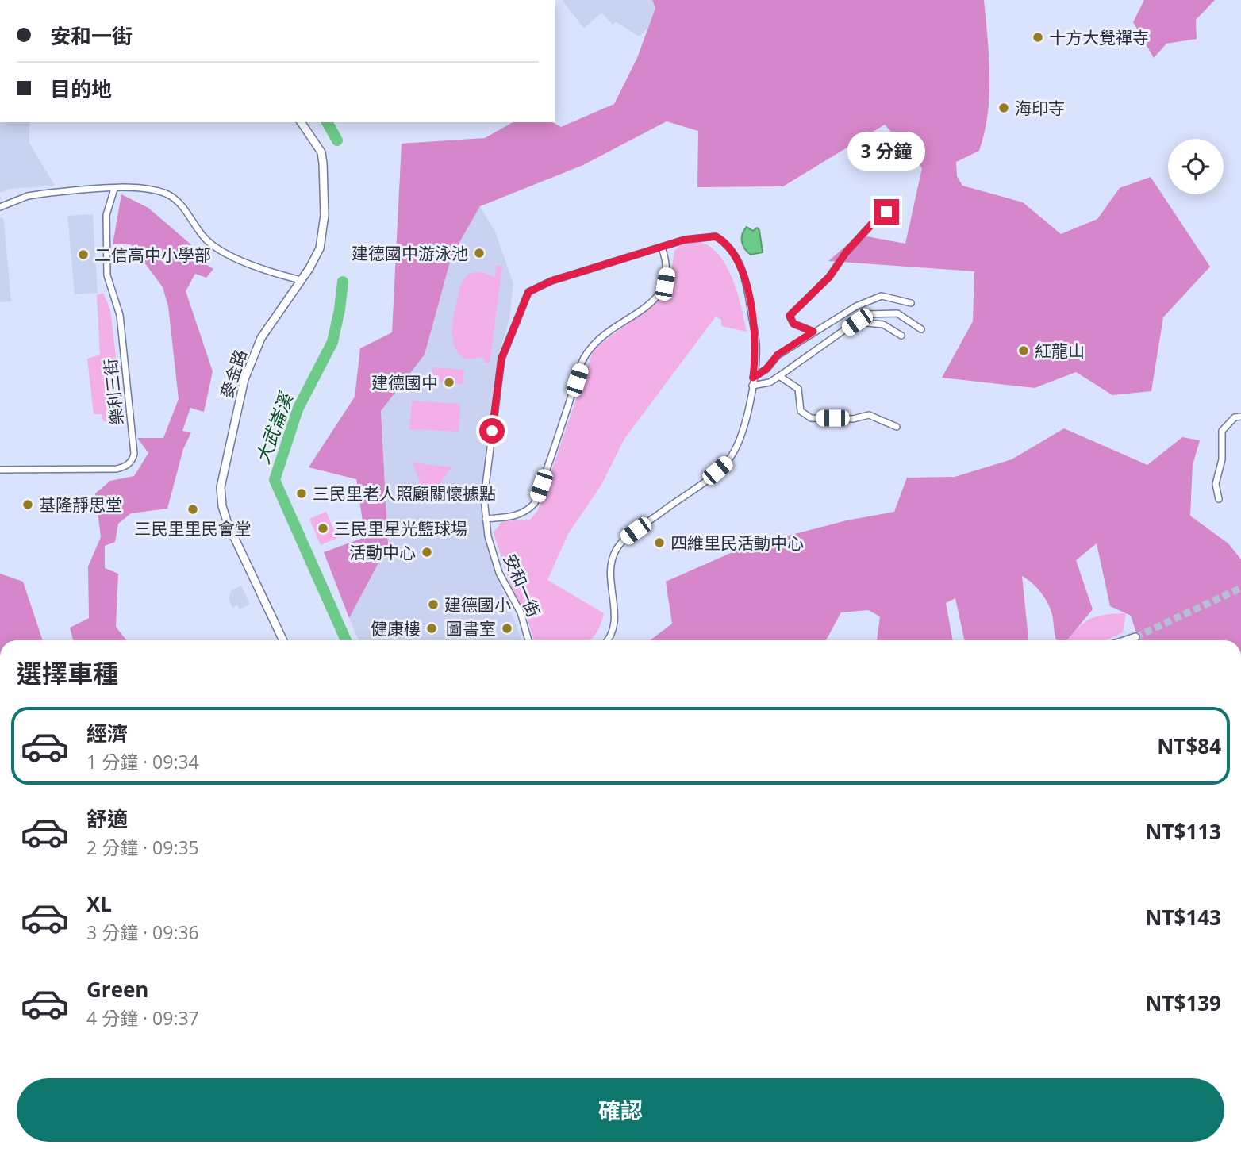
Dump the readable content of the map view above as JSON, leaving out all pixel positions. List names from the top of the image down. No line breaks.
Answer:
{"streets":{"street":["麥金路","樂利三街","安和一街"]},"water":["大武崙溪"],"places":["十方大覺禪寺","海印寺","建德國中游泳池","二信高中小學部","紅龍山","建德國中","三民里老人照顧關懷據點","基隆靜思堂","三民里里民會堂","三民里星光籃球場","四維里民活動中心","活動中心","建德國小","健康樓","圖書室"],"page":{"banner":["安和一街","目的地"],"bubble":"3 分鐘","heading":"選擇車種","list":[{"name":"經濟","note":"1 分鐘 · 09:34","value":"NT$84"},{"name":"舒適","note":"2 分鐘 · 09:35","value":"NT$113"},{"name":"XL","note":"3 分鐘 · 09:36","value":"NT$143"},{"name":"Green","note":"4 分鐘 · 09:37","value":"NT$139"}],"buttons":"確認"}}
